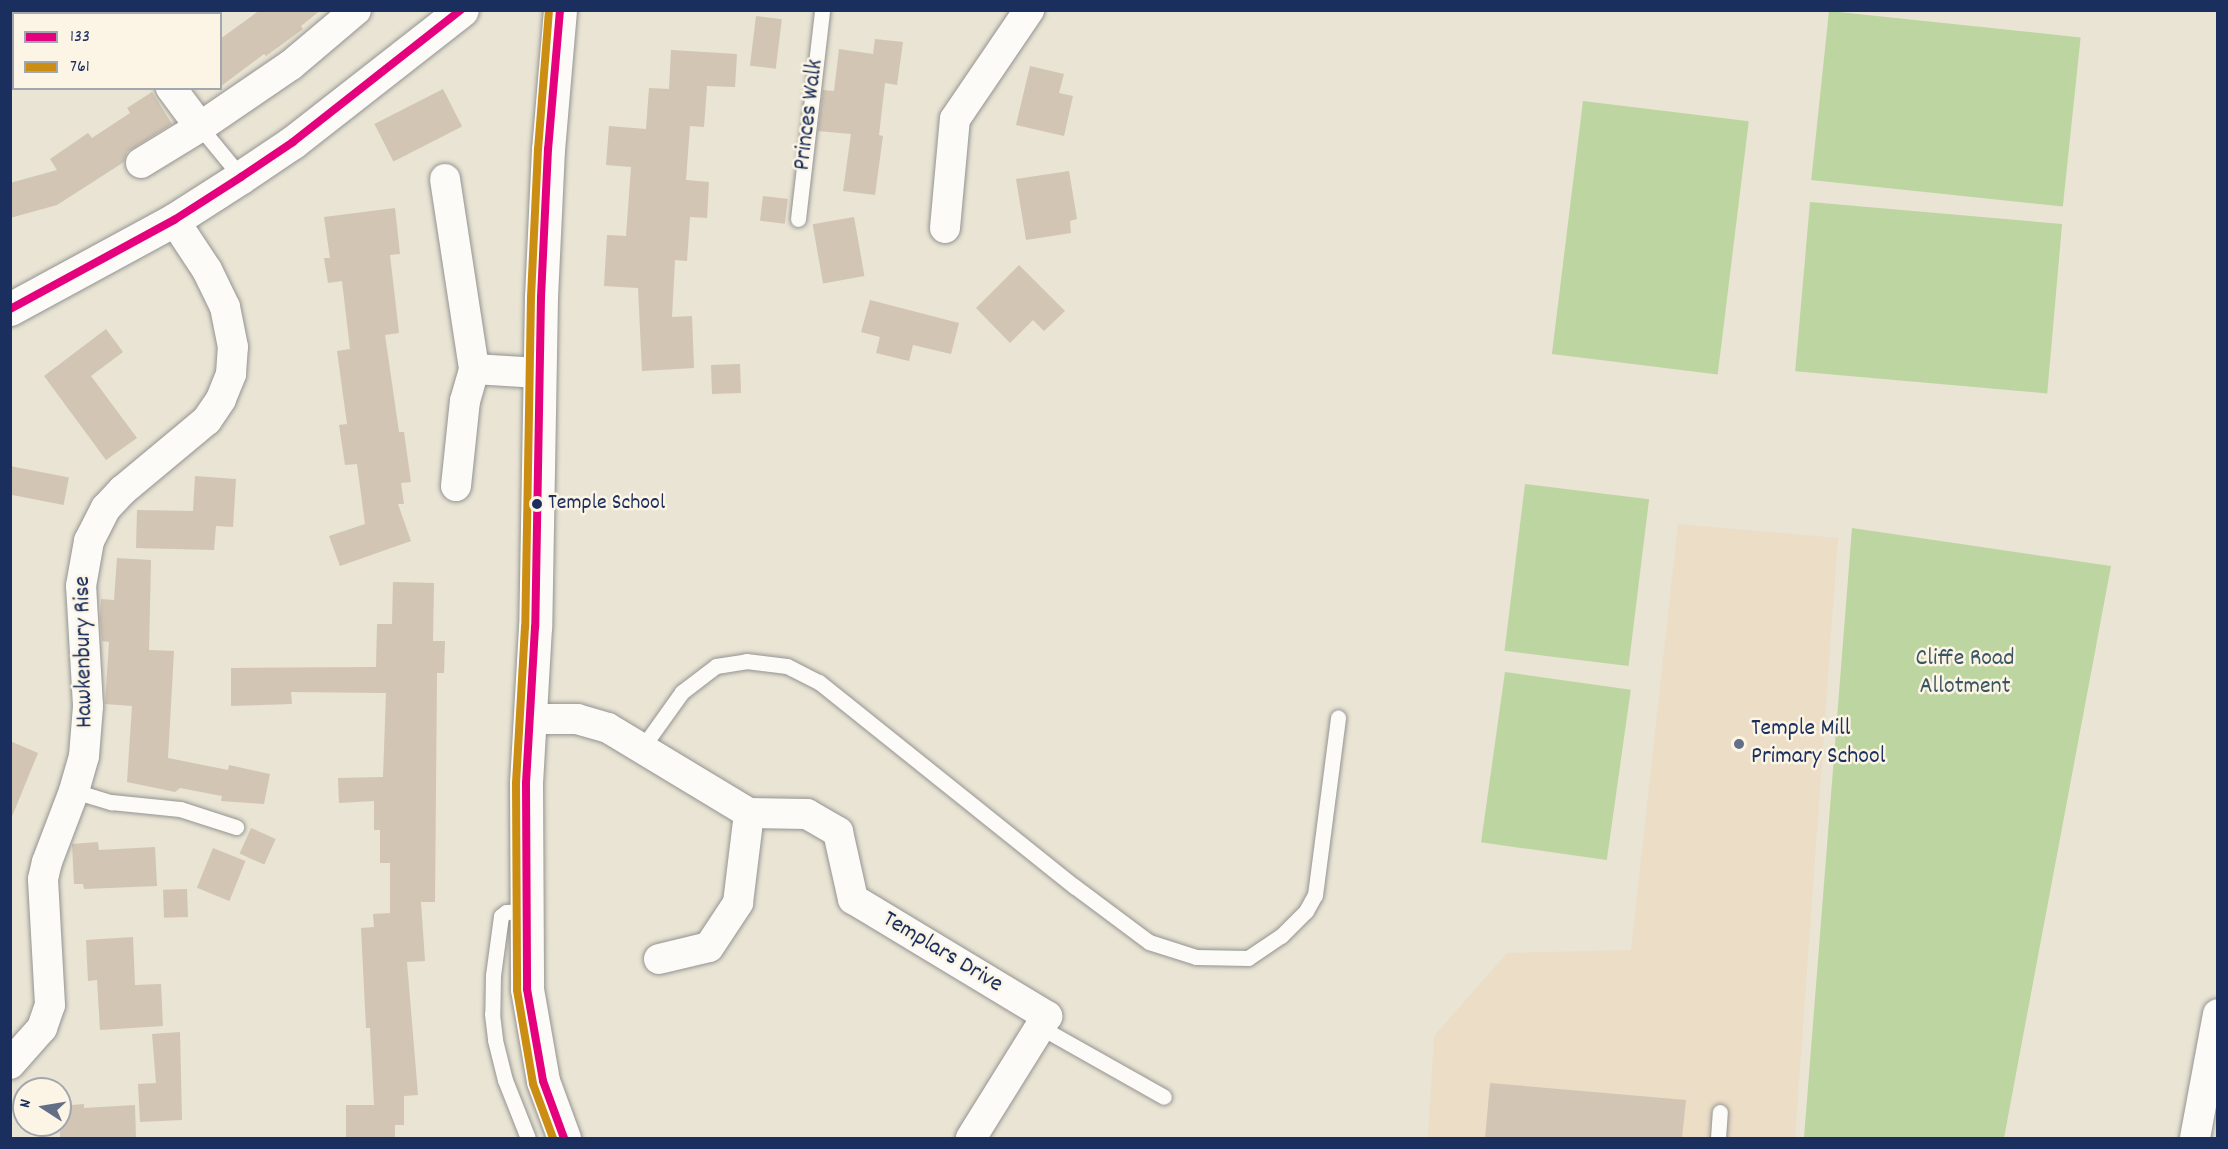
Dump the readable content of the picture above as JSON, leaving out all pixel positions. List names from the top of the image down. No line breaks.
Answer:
{"streets":{"street":["Hawkenbury Rise","Templars Drive"],"lane":["Princes Walk"]},"parks":["Cliffe Road Allotment"],"places":["Temple School","Temple Mill Primary School"],"lines":["transit line 133","transit line 761"],"legend":["133","761"],"north":"left"}
